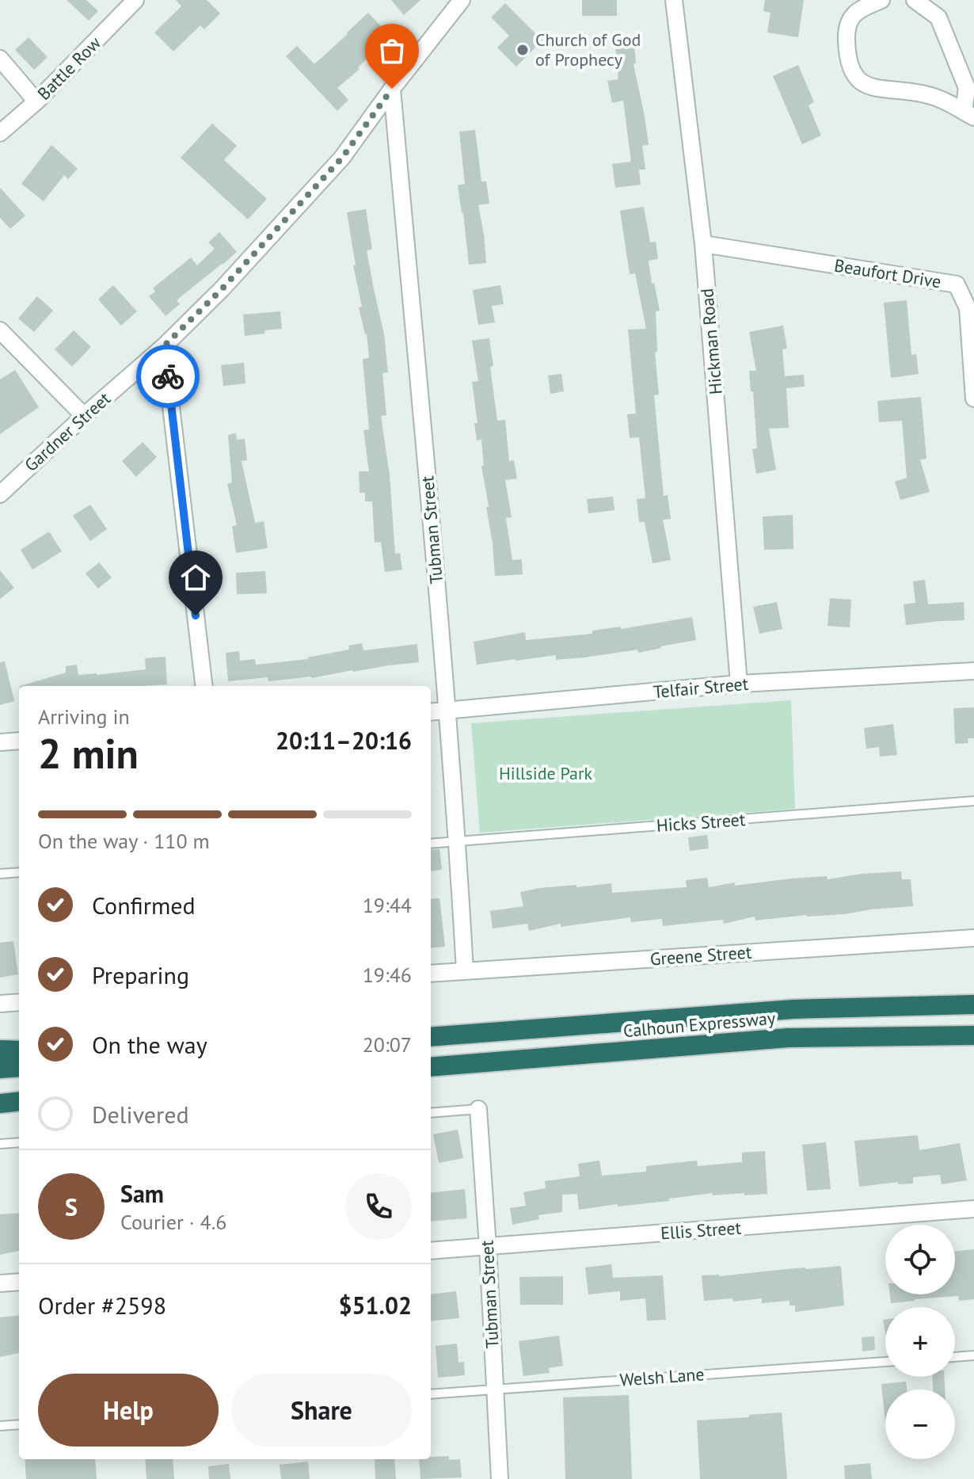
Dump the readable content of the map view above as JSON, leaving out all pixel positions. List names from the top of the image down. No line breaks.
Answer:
{"streets":{"highway":["Calhoun Expressway"],"street":["Battle Row","Beaufort Drive","Hickman Road","Gardner Street","Tubman Street","Telfair Street","Greene Street","Ellis Street"],"lane":["Hicks Street","Welsh Lane"]},"crossings":[["Beaufort Drive","Hickman Road"],["Hickman Road","Telfair Street"],["Gardner Street","Tubman Street"],["Tubman Street","Telfair Street"],["Tubman Street","Hicks Street"],["Tubman Street","Greene Street"],["Tubman Street","Ellis Street"],["Tubman Street","Welsh Lane"]],"parks":["Hillside Park"],"places":["Church of God of Prophecy"],"page":{"heading":["2 min","Arriving in","20:11–20:16"],"panel":["Sam","Courier · 4.6","Order #2598","$51.02"],"bar":"On the way · 110 m","list":[["Confirmed","19:44"],["Preparing","19:46"],["On the way","20:07"],"Delivered"],"round":"S","map_buttons":["+","−"],"buttons":["Help","Share"]}}
